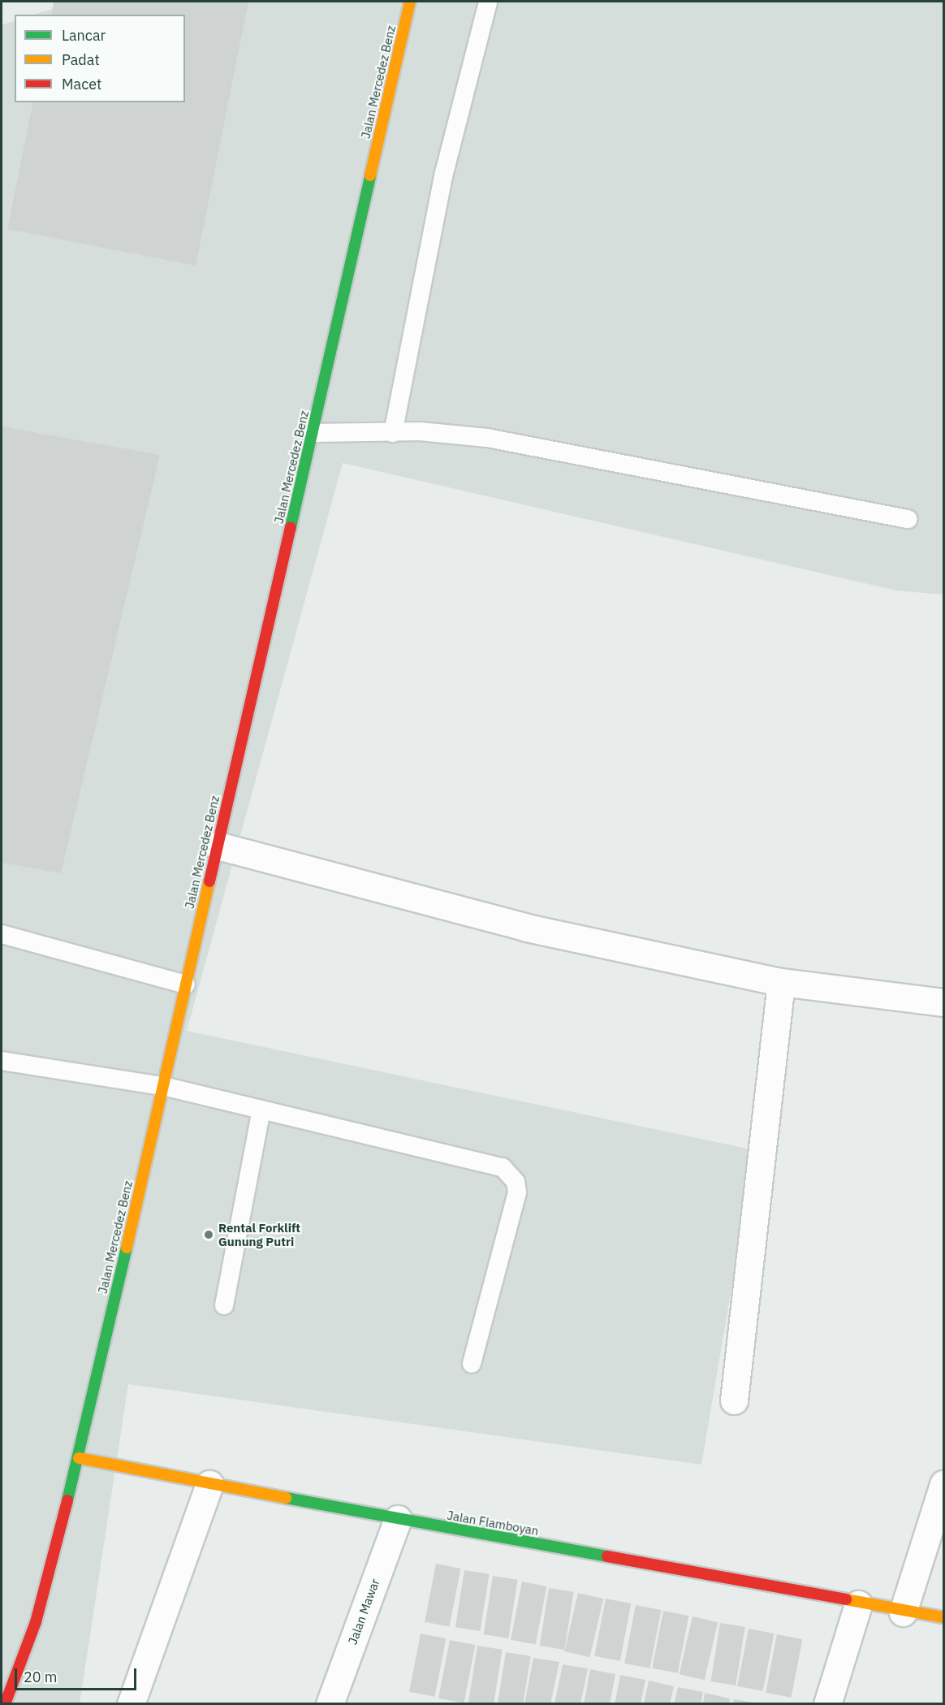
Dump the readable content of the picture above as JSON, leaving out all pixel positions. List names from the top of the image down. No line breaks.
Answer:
{"streets":{"main road":["Jalan Mercedez Benz","Jalan Flamboyan"],"street":["Jalan Mawar"]},"crossings":[["Jalan Mercedez Benz","Jalan Flamboyan"],["Jalan Flamboyan","Jalan Mawar"]],"places":["Rental Forklift Gunung Putri"],"legend":["Lancar","Padat","Macet"],"scale_bar":"20 m"}
